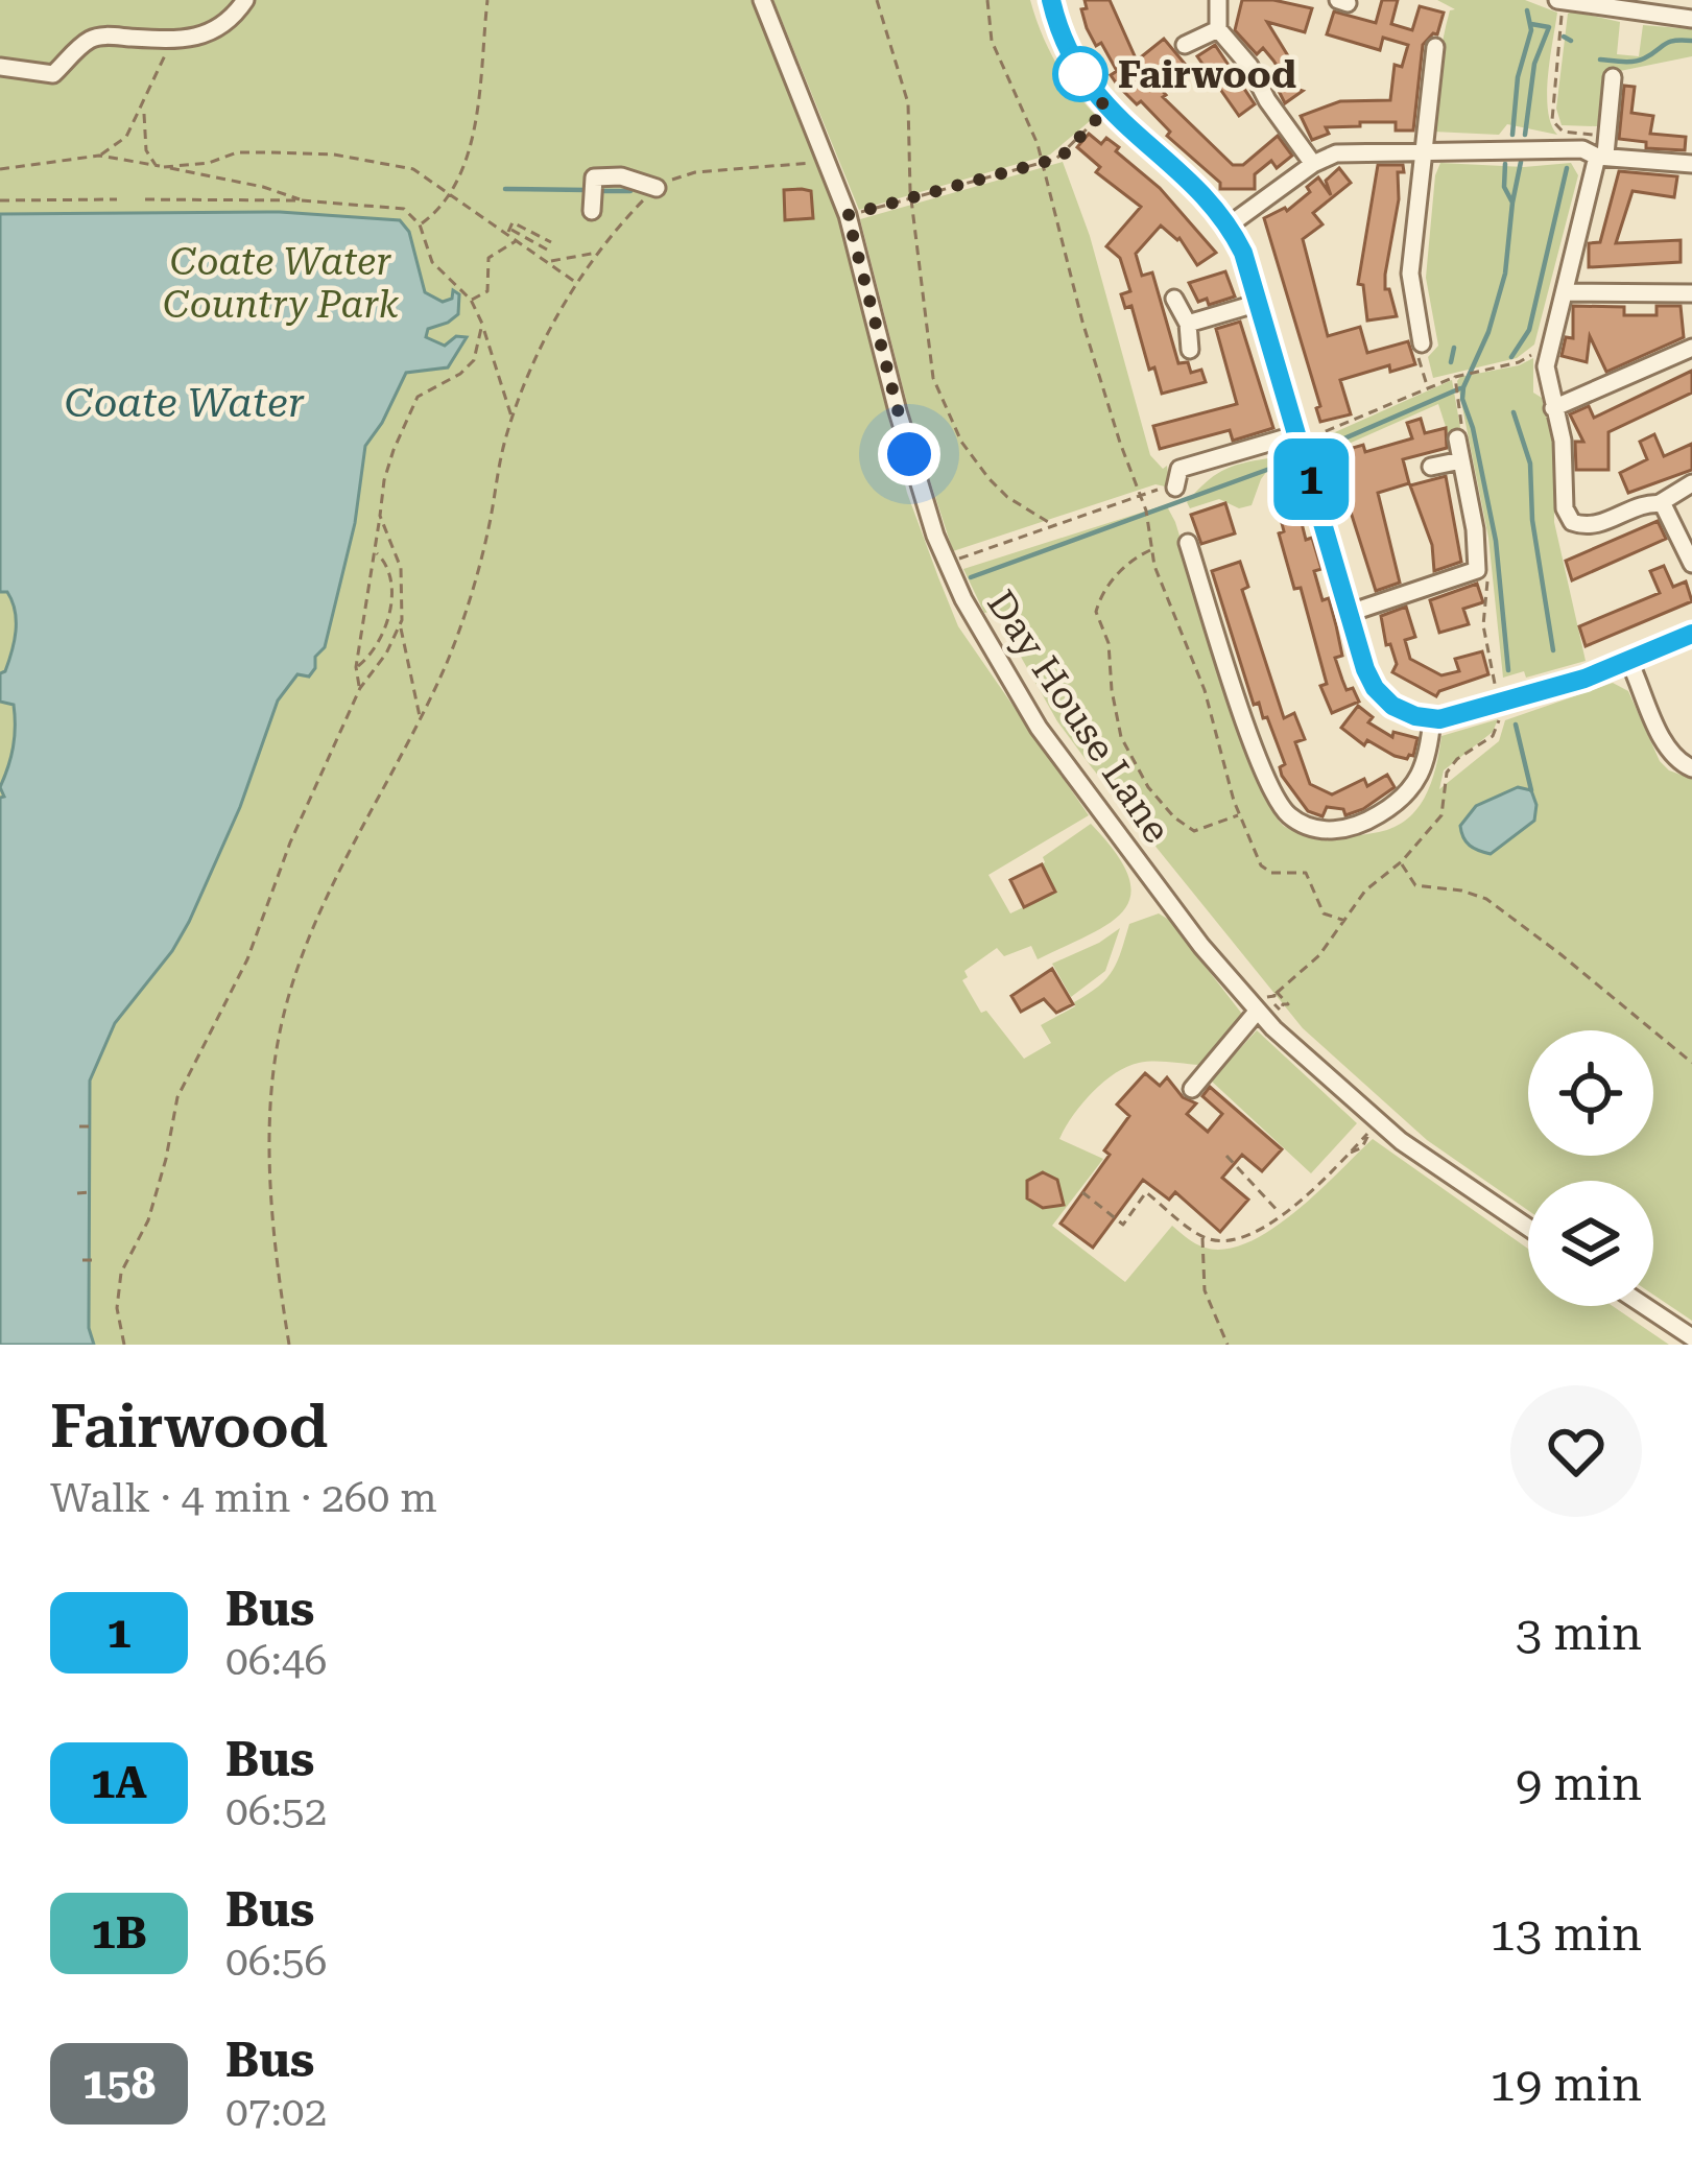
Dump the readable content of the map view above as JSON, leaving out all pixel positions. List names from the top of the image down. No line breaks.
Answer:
{"streets":{"street":["Day House Lane"]},"water":["Coate Water"],"parks":["Coate Water Country Park"],"places":["Fairwood"],"lines":["bus line 1"],"page":{"on_map":"1","heading":["Fairwood","Walk · 4 min · 260 m"],"list":[{"mark":"1","name":"Bus","note":"06:46","value":"3 min"},{"mark":"1A","name":"Bus","note":"06:52","value":"9 min"},{"mark":"1B","name":"Bus","note":"06:56","value":"13 min"},{"mark":"158","name":"Bus","note":"07:02","value":"19 min"}]}}
